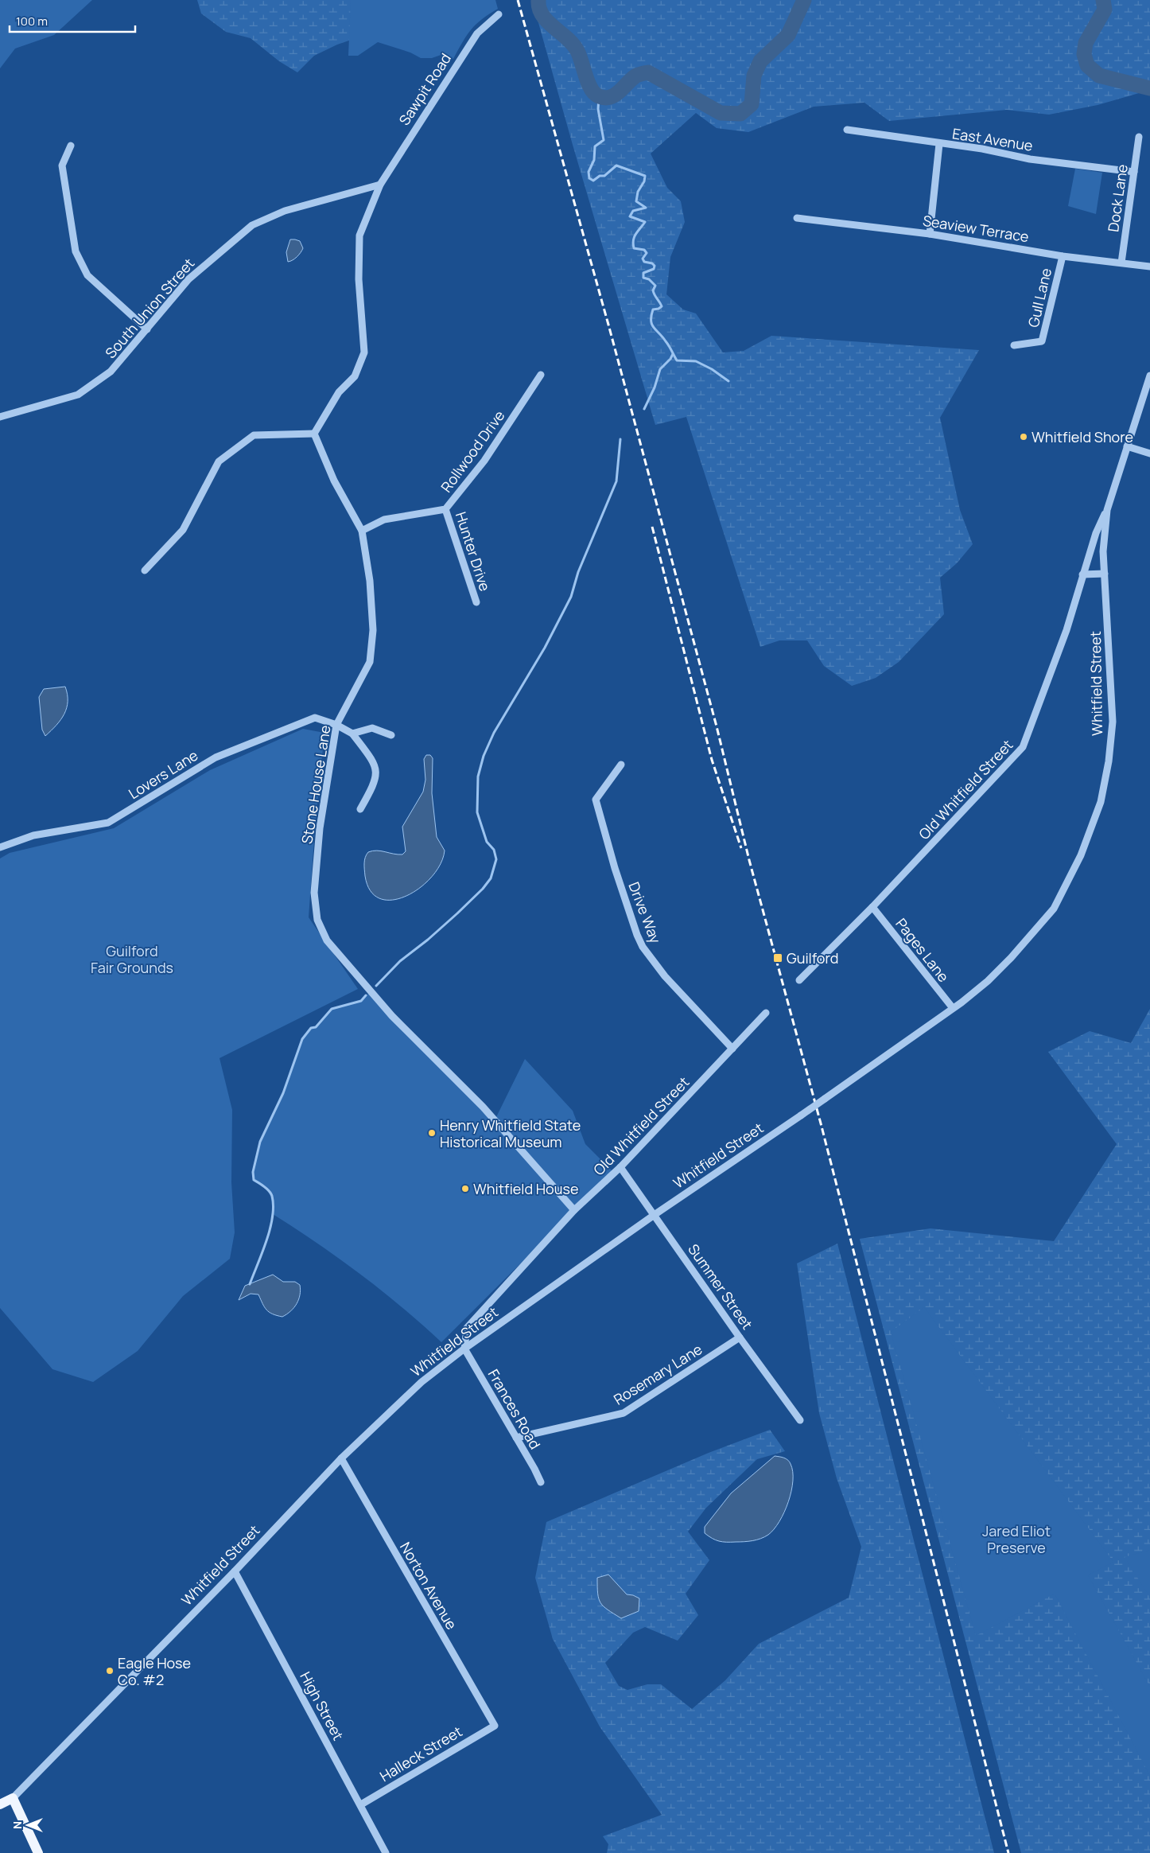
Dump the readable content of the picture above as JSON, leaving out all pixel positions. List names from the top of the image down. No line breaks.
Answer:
{"streets":{"main road":["Whitfield Street"],"street":["Sawpit Road","East Avenue","Dock Lane","Seaview Terrace","Gull Lane","South Union Street","Rollwood Drive","Hunter Drive","Lovers Lane","Stone House Lane","Old Whitfield Street","Drive Way","Pages Lane","Summer Street","Rosemary Lane","Frances Road","Norton Avenue","High Street","Halleck Street"]},"crossings":[["Sawpit Road","South Union Street"],["East Avenue","Dock Lane"],["Dock Lane","Seaview Terrace"],["Seaview Terrace","Gull Lane"],["Rollwood Drive","Hunter Drive"],["Rollwood Drive","Stone House Lane"],["Whitfield Street","Old Whitfield Street"],["Whitfield Street","Pages Lane"],["Whitfield Street","Summer Street"],["Whitfield Street","Frances Road"],["Whitfield Street","Norton Avenue"],["Whitfield Street","High Street"],["Lovers Lane","Stone House Lane"],["Stone House Lane","Old Whitfield Street"],["Old Whitfield Street","Drive Way"],["Old Whitfield Street","Pages Lane"],["Old Whitfield Street","Summer Street"],["Old Whitfield Street","Frances Road"],["Summer Street","Rosemary Lane"],["Rosemary Lane","Frances Road"],["Norton Avenue","Halleck Street"],["High Street","Halleck Street"]],"parks":["Guilford Fair Grounds","Jared Eliot Preserve"],"places":{"other":["Whitfield Shore","Henry Whitfield State Historical Museum","Whitfield House","Eagle Hose Co. #2"],"transit":["Guilford"]},"scale_bar":"100 m","north":"left"}
